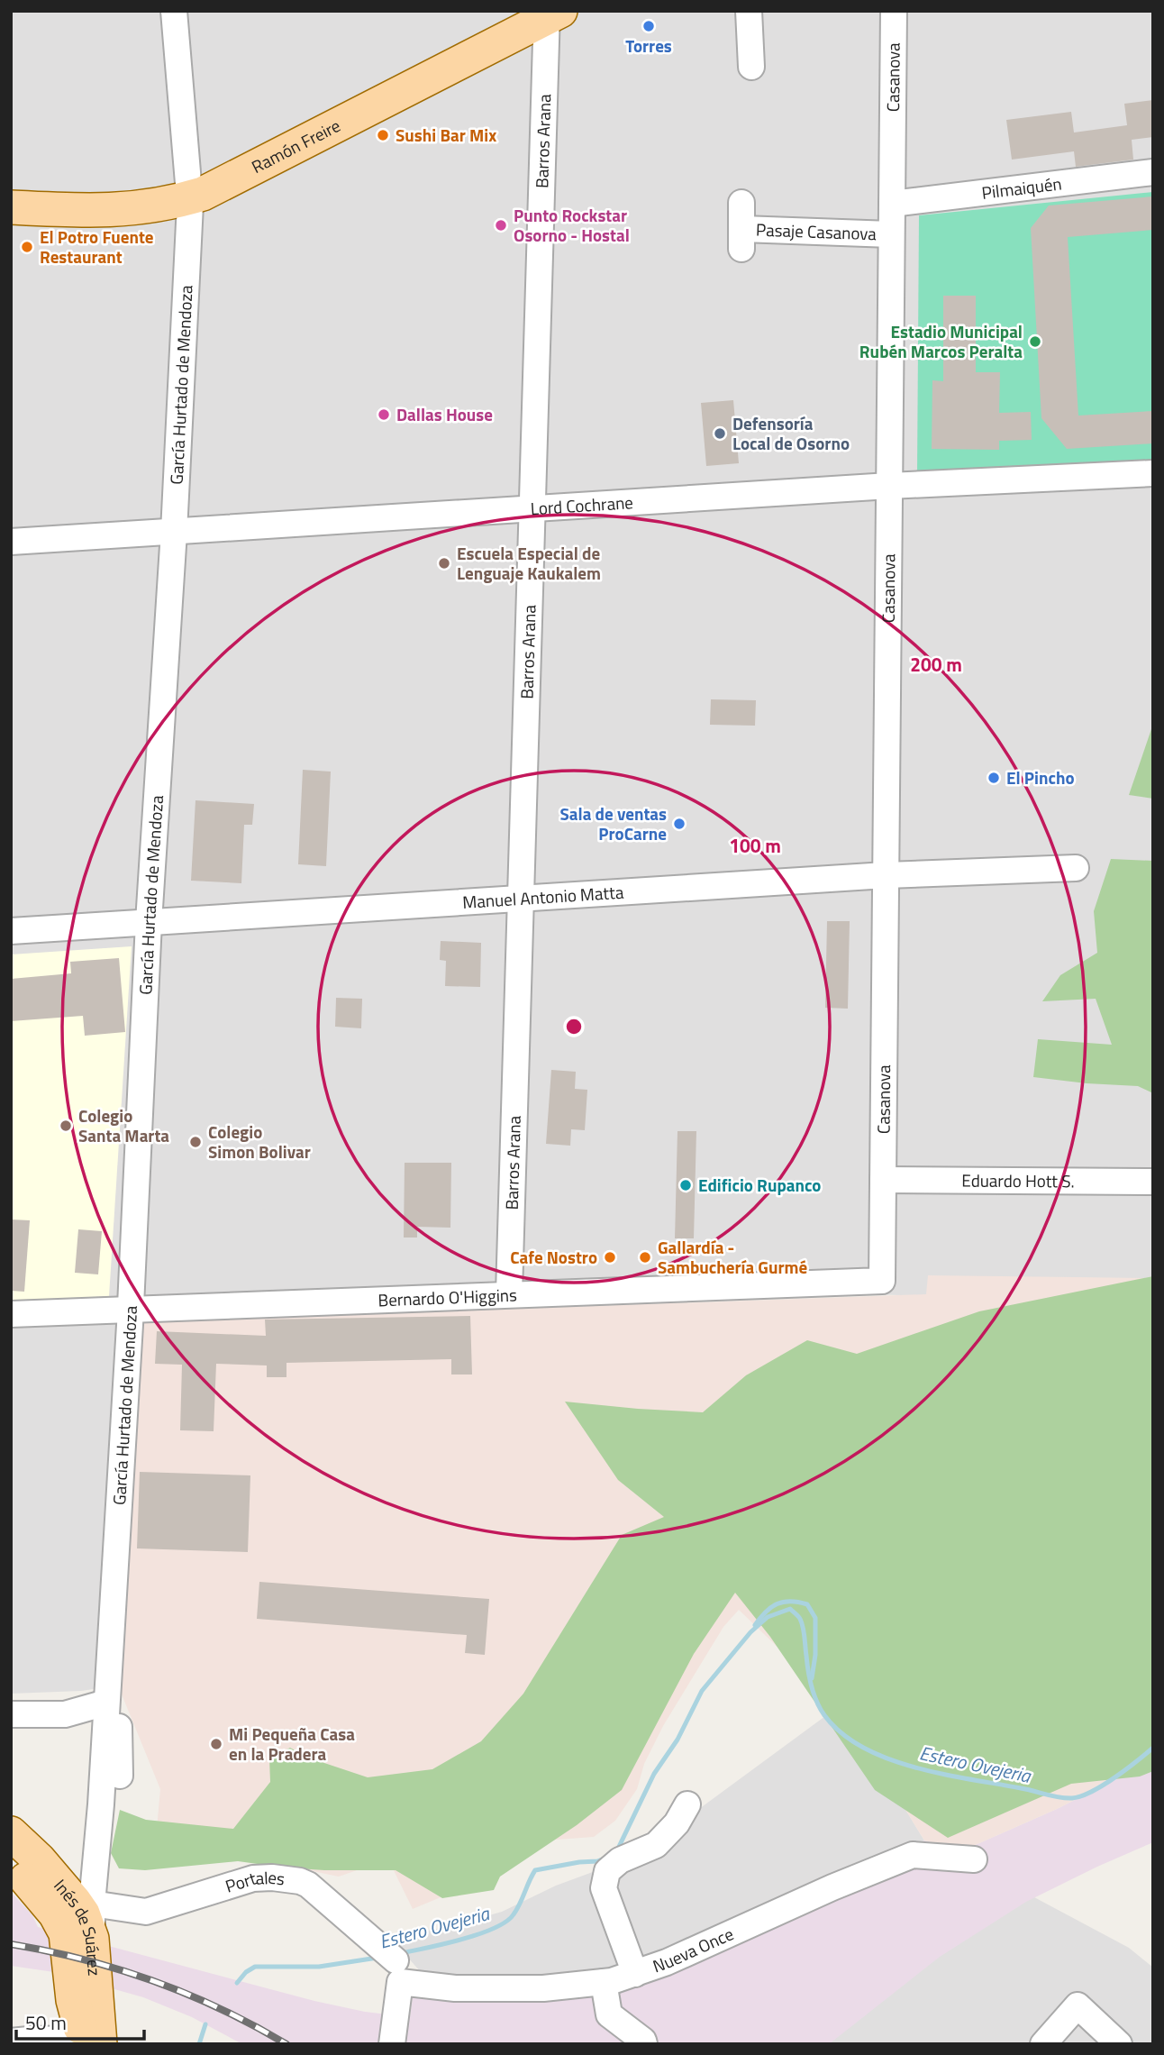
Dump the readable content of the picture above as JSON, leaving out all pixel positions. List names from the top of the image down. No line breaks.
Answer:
{"streets":{"main road":["Ramón Freire","Inés de Suárez"],"street":["Casanova","Barros Arana","Pilmaiquén","Pasaje Casanova","García Hurtado de Mendoza","Lord Cochrane","Manuel Antonio Matta","Eduardo Hott S.","Bernardo O'Higgins","Portales","Nueva Once"]},"crossings":[["Casanova","Pilmaiquén"],["Casanova","Pasaje Casanova"],["Casanova","Lord Cochrane"],["Casanova","Manuel Antonio Matta"],["Casanova","Eduardo Hott S."],["Casanova","Bernardo O'Higgins"],["Barros Arana","Ramón Freire"],["Barros Arana","Lord Cochrane"],["Barros Arana","Manuel Antonio Matta"],["Barros Arana","Bernardo O'Higgins"],["Ramón Freire","García Hurtado de Mendoza"],["García Hurtado de Mendoza","Lord Cochrane"],["García Hurtado de Mendoza","Manuel Antonio Matta"],["García Hurtado de Mendoza","Bernardo O'Higgins"],["Portales","Nueva Once"]],"water":["Estero Ovejeria"],"places":["Torres","Sushi Bar Mix","Punto Rockstar Osorno - Hostal","El Potro Fuente Restaurant","Estadio Municipal Rubén Marcos Peralta","Dallas House","Defensoría Local de Osorno","Escuela Especial de Lenguaje Kaukalem","El Pincho","Sala de ventas ProCarne","Colegio Santa Marta","Colegio Simon Bolivar","Edificio Rupanco","Cafe Nostro","Gallardía - Sambuchería Gurmé","Mi Pequeña Casa en la Pradera"],"scale_bar":"50 m","rings":["200 m","100 m"]}
